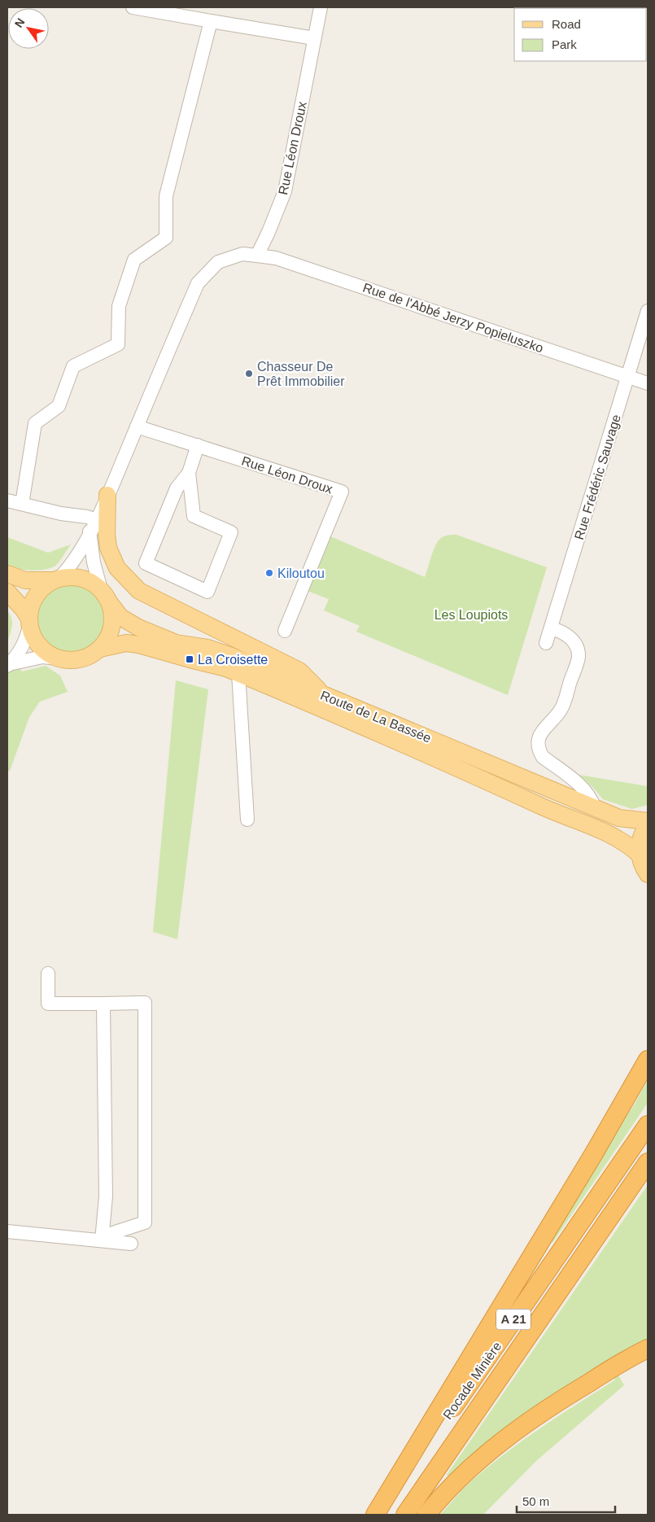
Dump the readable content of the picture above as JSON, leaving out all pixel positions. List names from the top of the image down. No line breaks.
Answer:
{"streets":{"highway":["A 21","Rocade Minière"],"main road":["Route de La Bassée"],"street":["Rue Léon Droux","Rue de l'Abbé Jerzy Popieluszko","Rue Frédéric Sauvage"]},"crossings":[["Rue Léon Droux","Rue de l'Abbé Jerzy Popieluszko"],["Rue de l'Abbé Jerzy Popieluszko","Rue Frédéric Sauvage"]],"parks":["Les Loupiots"],"places":{"other":["Chasseur De Prêt Immobilier","Kiloutou"],"transit":["La Croisette"]},"legend":["Road","Park"],"scale_bar":"50 m","north":"top left"}
